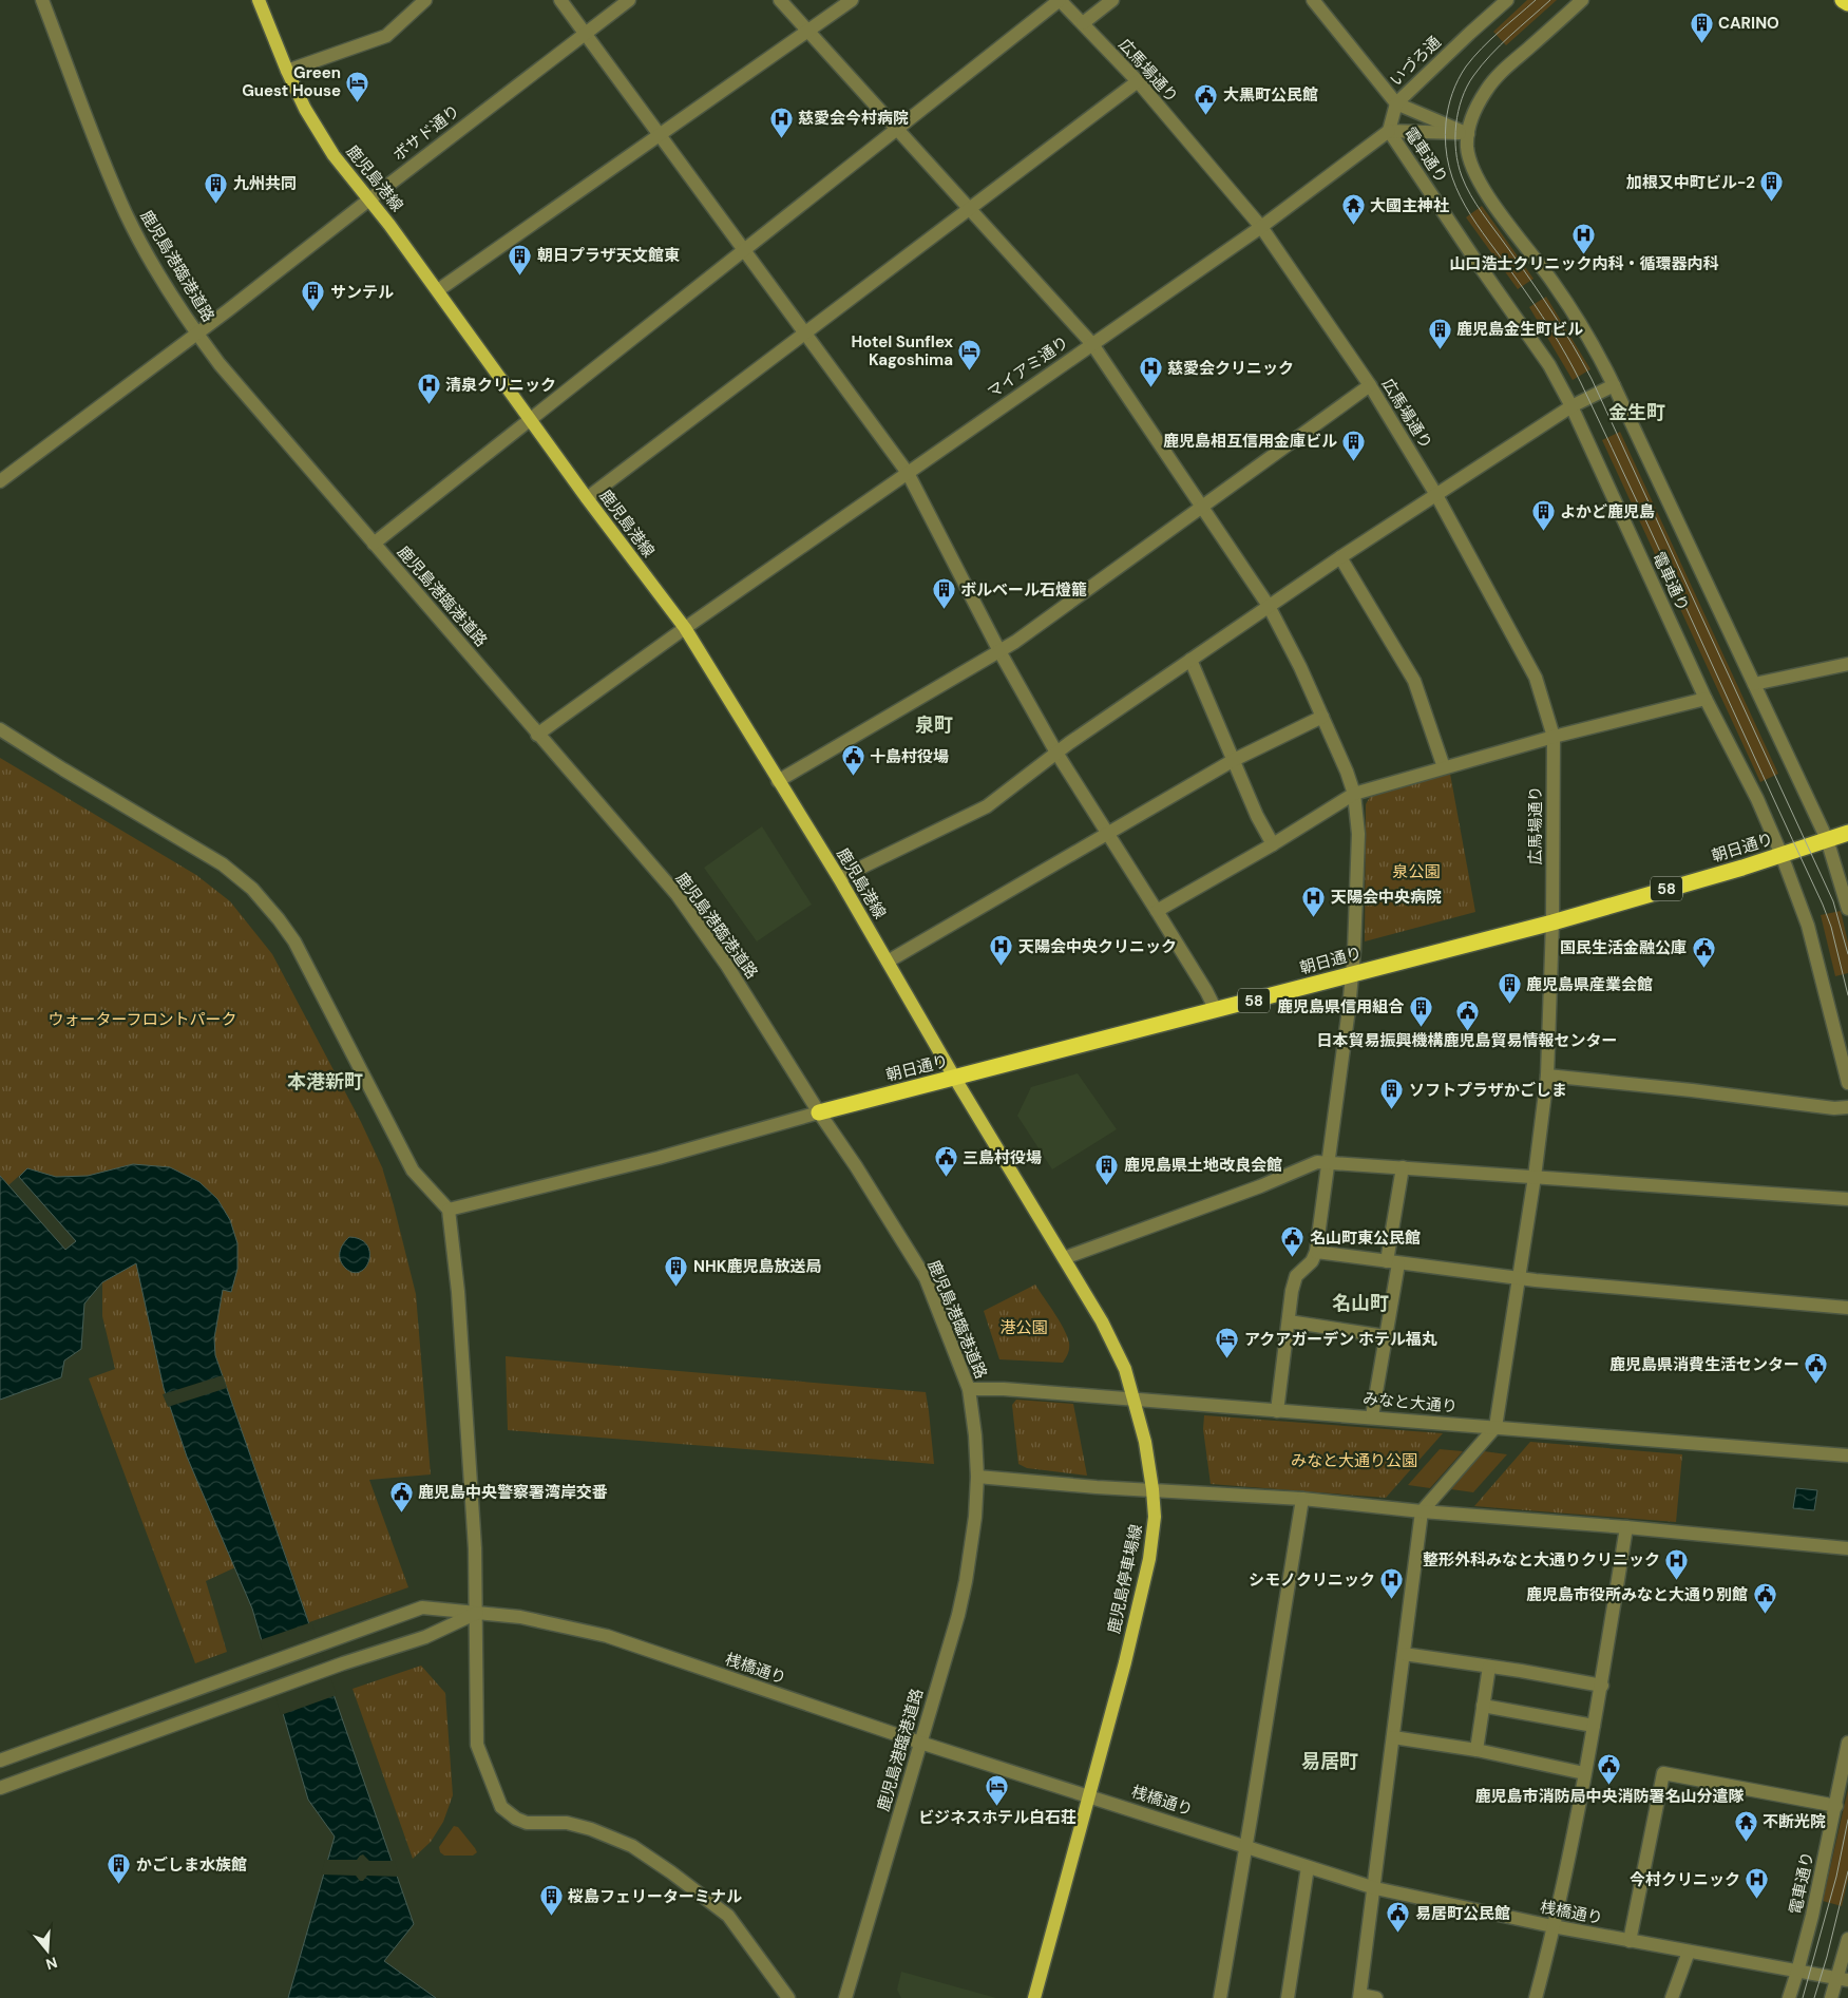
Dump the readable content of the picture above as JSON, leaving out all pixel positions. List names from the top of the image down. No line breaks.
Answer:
{"streets":{"highway":["朝日通り","58"],"main road":["鹿児島港線","鹿児島停車場線"],"street":["いづろ通","広馬場通り","ボサド通り","電車通り","鹿児島港臨港道路","マイアミ通り","みなと大通り","桟橋通り"]},"crossings":[["いづろ通","電車通り"],["いづろ通","マイアミ通り"],["広馬場通り","マイアミ通り"],["広馬場通り","朝日通り"],["広馬場通り","みなと大通り"],["ボサド通り","鹿児島港線"],["ボサド通り","鹿児島港臨港道路"],["電車通り","マイアミ通り"],["電車通り","朝日通り"],["電車通り","桟橋通り"],["鹿児島港線","マイアミ通り"],["鹿児島港線","朝日通り"],["鹿児島港線","鹿児島停車場線"],["鹿児島港臨港道路","マイアミ通り"],["鹿児島港臨港道路","朝日通り"],["鹿児島港臨港道路","みなと大通り"],["鹿児島港臨港道路","桟橋通り"],["朝日通り","鹿児島停車場線"],["みなと大通り","鹿児島停車場線"],["鹿児島停車場線","桟橋通り"]],"districts":["金生町","泉町","本港新町","名山町","易居町"],"parks":["泉公園","ウォーターフロントパーク","港公園","みなと大通り公園"],"places":{"building":["CARINO","加根又中町ビル-2","九州共同","朝日プラザ天文館東","サンテル","鹿児島金生町ビル","鹿児島相互信用金庫ビル","よかど鹿児島","ボルベール石燈籠","鹿児島県産業会館","鹿児島県信用組合","ソフトプラザかごしま","鹿児島県土地改良会館","NHK鹿児島放送局","かごしま水族館","桜島フェリーターミナル"],"hotel":["Green Guest House","Hotel Sunflex Kagoshima","アクアガーデン ホテル福丸","ビジネスホテル白石荘"],"public building":["大黒町公民館","十島村役場","国民生活金融公庫","日本貿易振興機構鹿児島貿易情報センター","三島村役場","名山町東公民館","鹿児島県消費生活センター","鹿児島中央警察署湾岸交番","鹿児島市役所みなと大通り別館","鹿児島市消防局中央消防署名山分遣隊","易居町公民館"],"hospital":["慈愛会今村病院","山口浩士クリニック内科・循環器内科","慈愛会クリニック","清泉クリニック","天陽会中央病院","天陽会中央クリニック","整形外科みなと大通りクリニック","シモノクリニック","今村クリニック"],"temple":["大國主神社","不断光院"]},"north":"bottom"}
